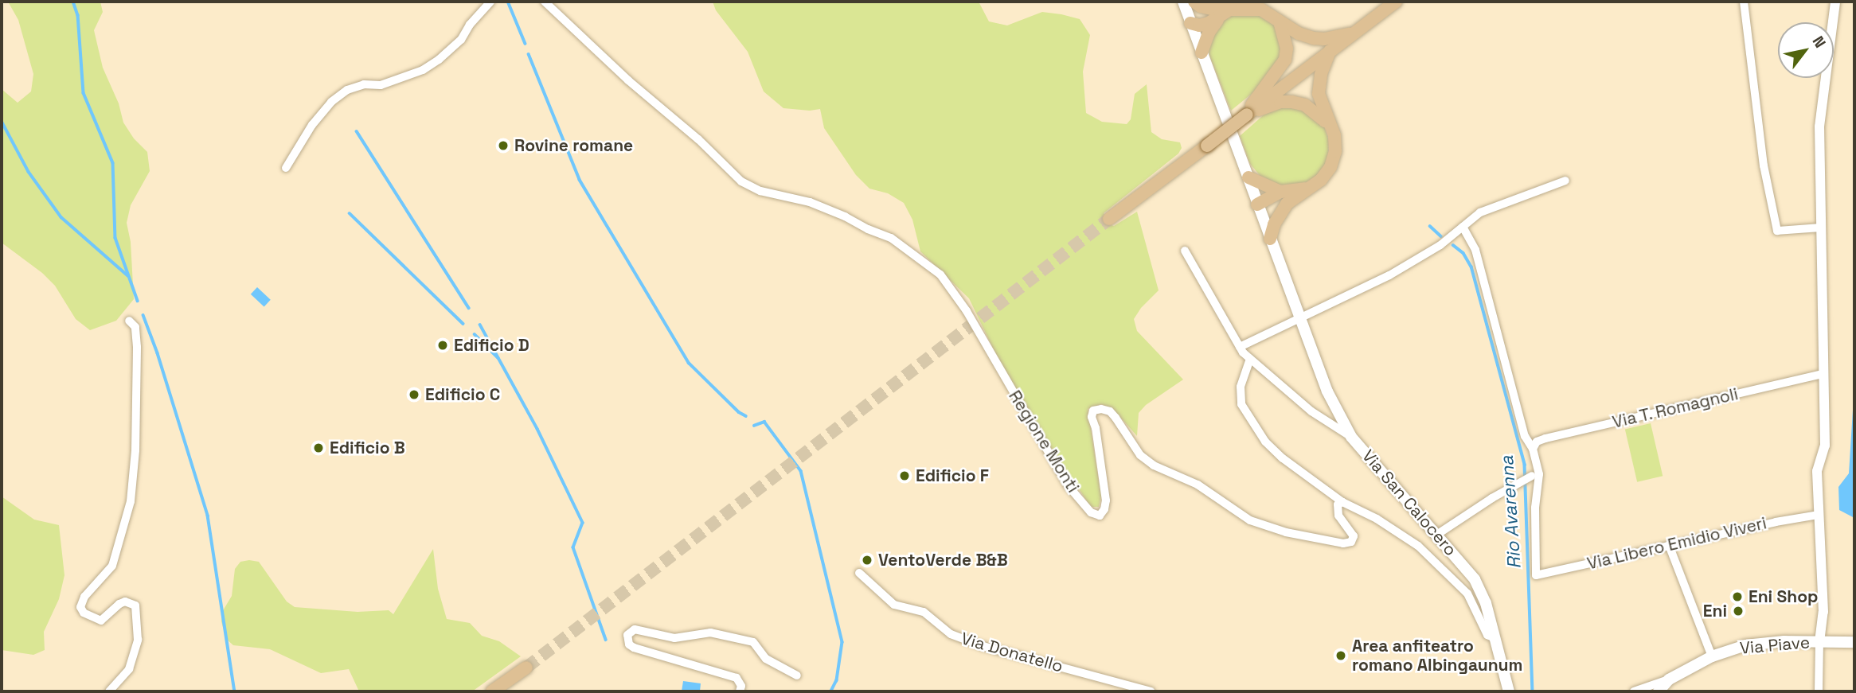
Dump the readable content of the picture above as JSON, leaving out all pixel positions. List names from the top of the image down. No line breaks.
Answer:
{"streets":{"main road":["Via San Calocero","Via Piave"],"street":["Via T. Romagnoli","Regione Monti","Via Libero Emidio Viveri","Via Donatello"]},"crossings":[["Via T. Romagnoli","Via Libero Emidio Viveri"]],"water":["Rio Avarenna"],"places":["Rovine romane","Edificio D","Edificio C","Edificio B","Edificio F","VentoVerde B&B","Eni Shop","Eni","Area anfiteatro romano Albingaunum"],"north":"top right"}
